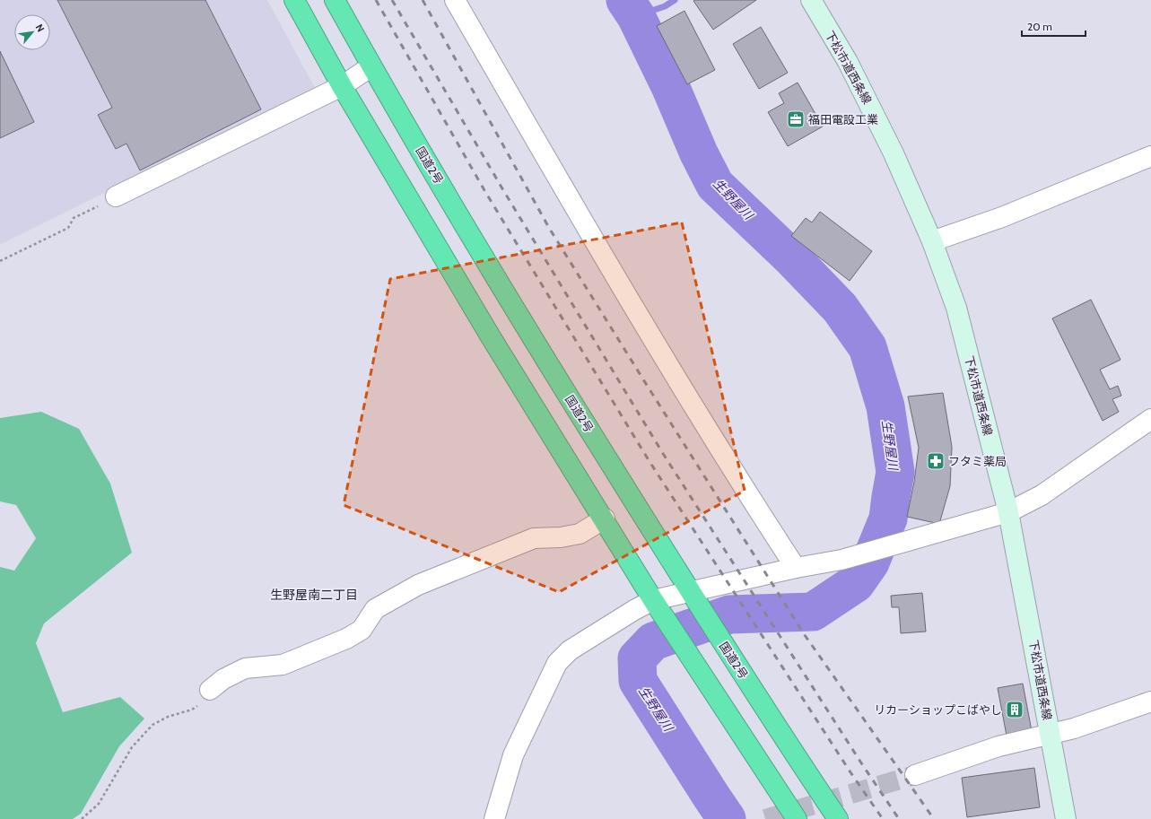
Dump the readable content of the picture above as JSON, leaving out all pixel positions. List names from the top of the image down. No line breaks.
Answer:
{"streets":{"highway":["国道2号"],"street":["下松市道西条線"]},"districts":["生野屋南二丁目"],"water":["生野屋川"],"places":{"office":["福田電設工業"],"pharmacy":["フタミ薬局"],"building":["リカーショップこばやし"]},"scale_bar":"20 m","north":"top right"}
